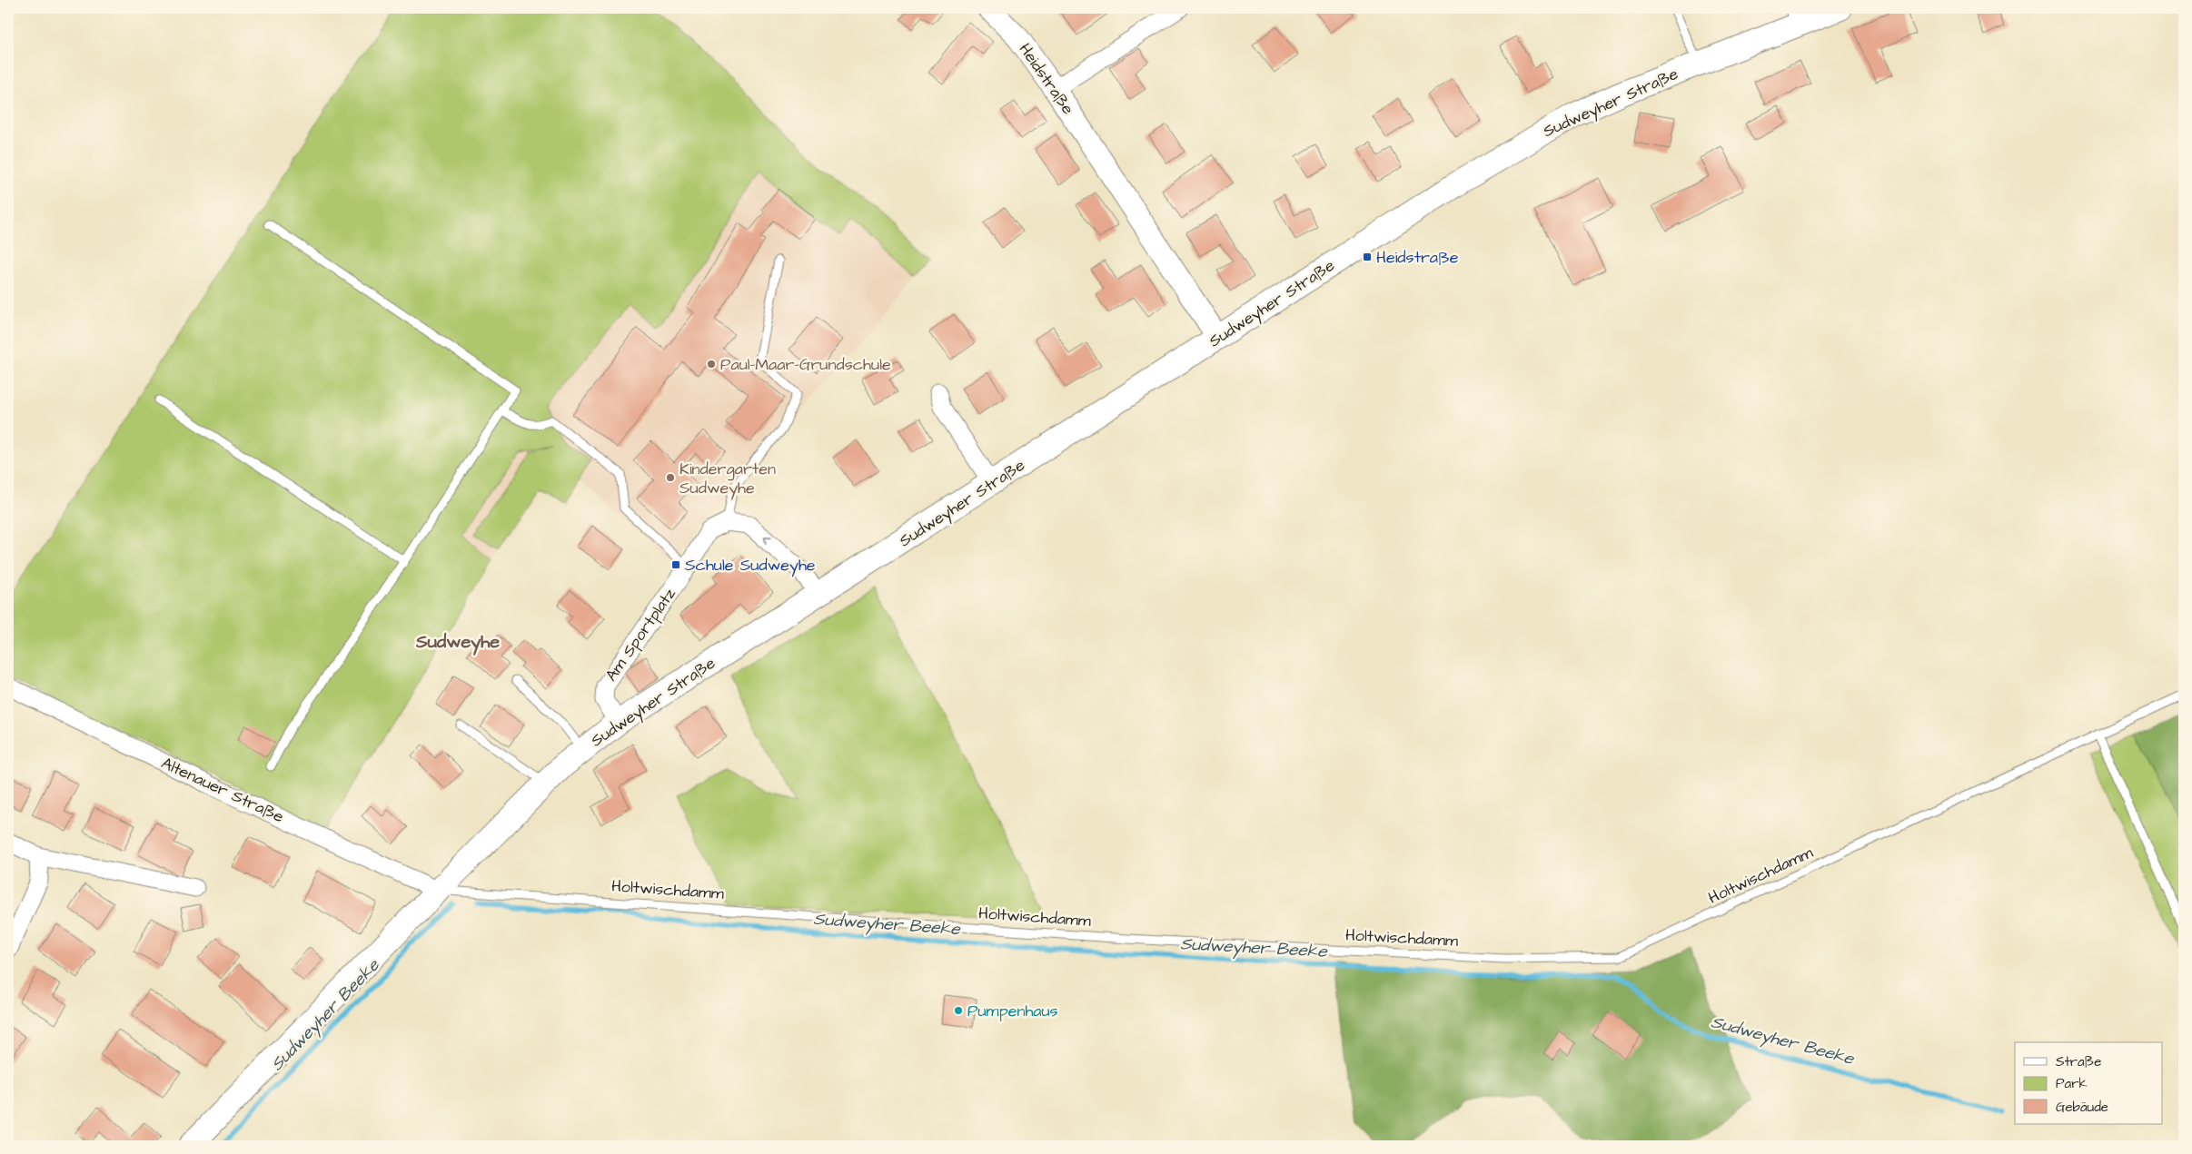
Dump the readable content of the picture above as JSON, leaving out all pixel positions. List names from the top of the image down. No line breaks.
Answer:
{"streets":{"main road":["Sudweyher Straße"],"street":["Heidstraße","Am Sportplatz","Altenauer Straße"],"lane":["Holtwischdamm"]},"crossings":[["Heidstraße","Sudweyher Straße"],["Sudweyher Straße","Am Sportplatz"],["Sudweyher Straße","Altenauer Straße"],["Sudweyher Straße","Holtwischdamm"],["Altenauer Straße","Holtwischdamm"]],"districts":["Sudweyhe"],"water":["Sudweyher Beeke"],"places":{"transit":["Heidstraße","Schule Sudweyhe"],"other":["Paul-Maar-Grundschule","Kindergarten Sudweyhe","Pumpenhaus"]},"legend":["Straße","Park","Gebäude"]}
